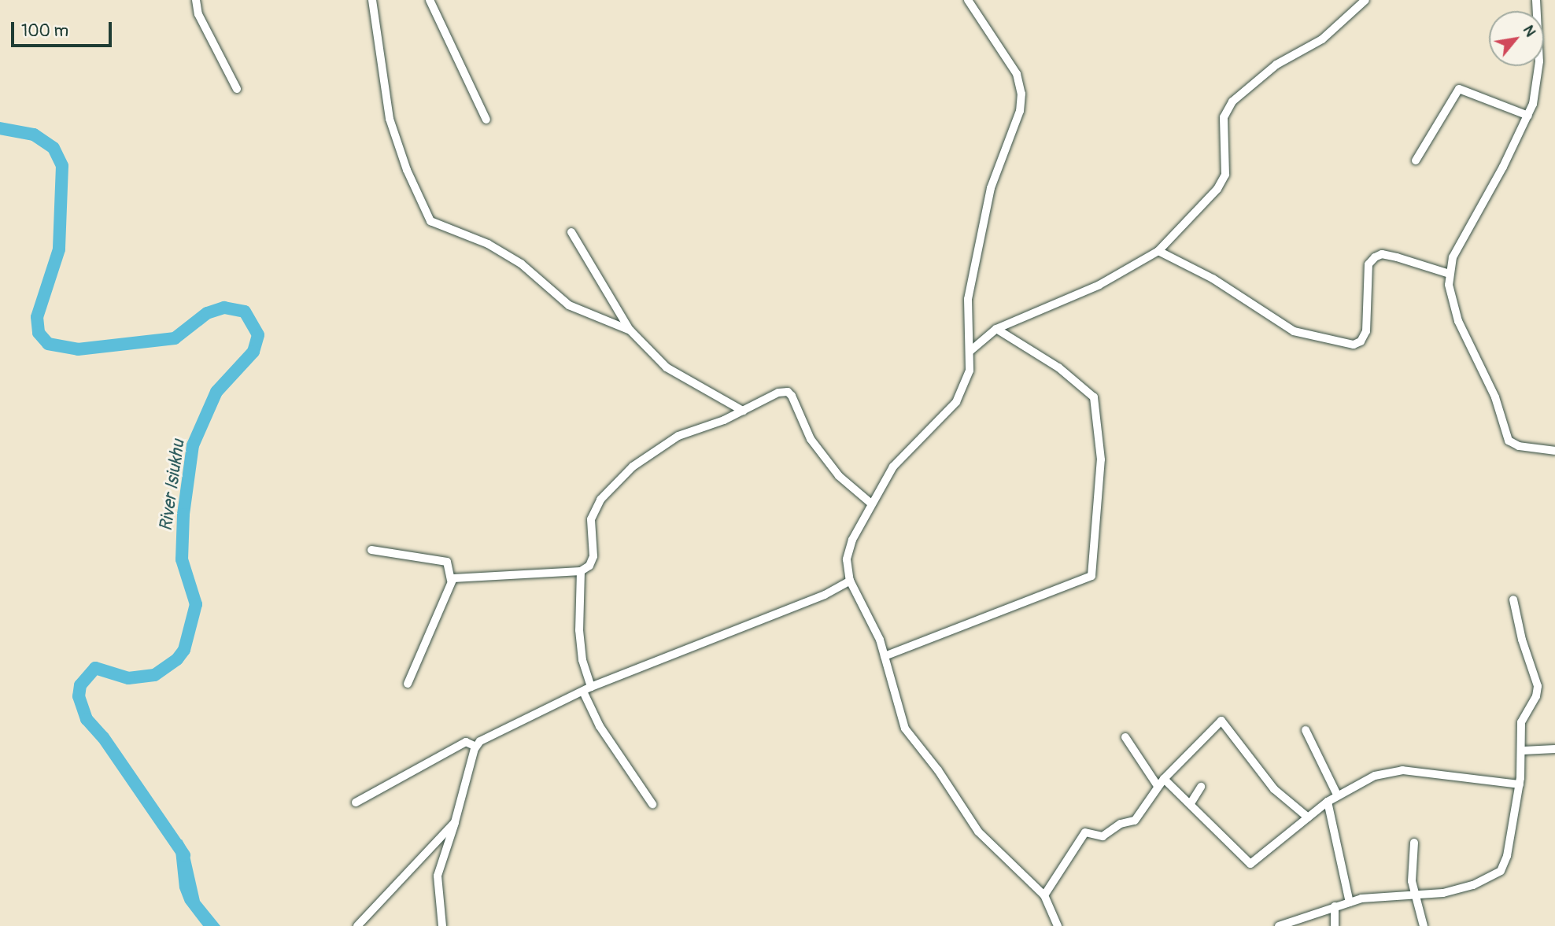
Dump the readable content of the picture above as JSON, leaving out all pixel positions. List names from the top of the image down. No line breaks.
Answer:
{"water":["River Isiukhu"],"scale_bar":"100 m","north":"top right"}
